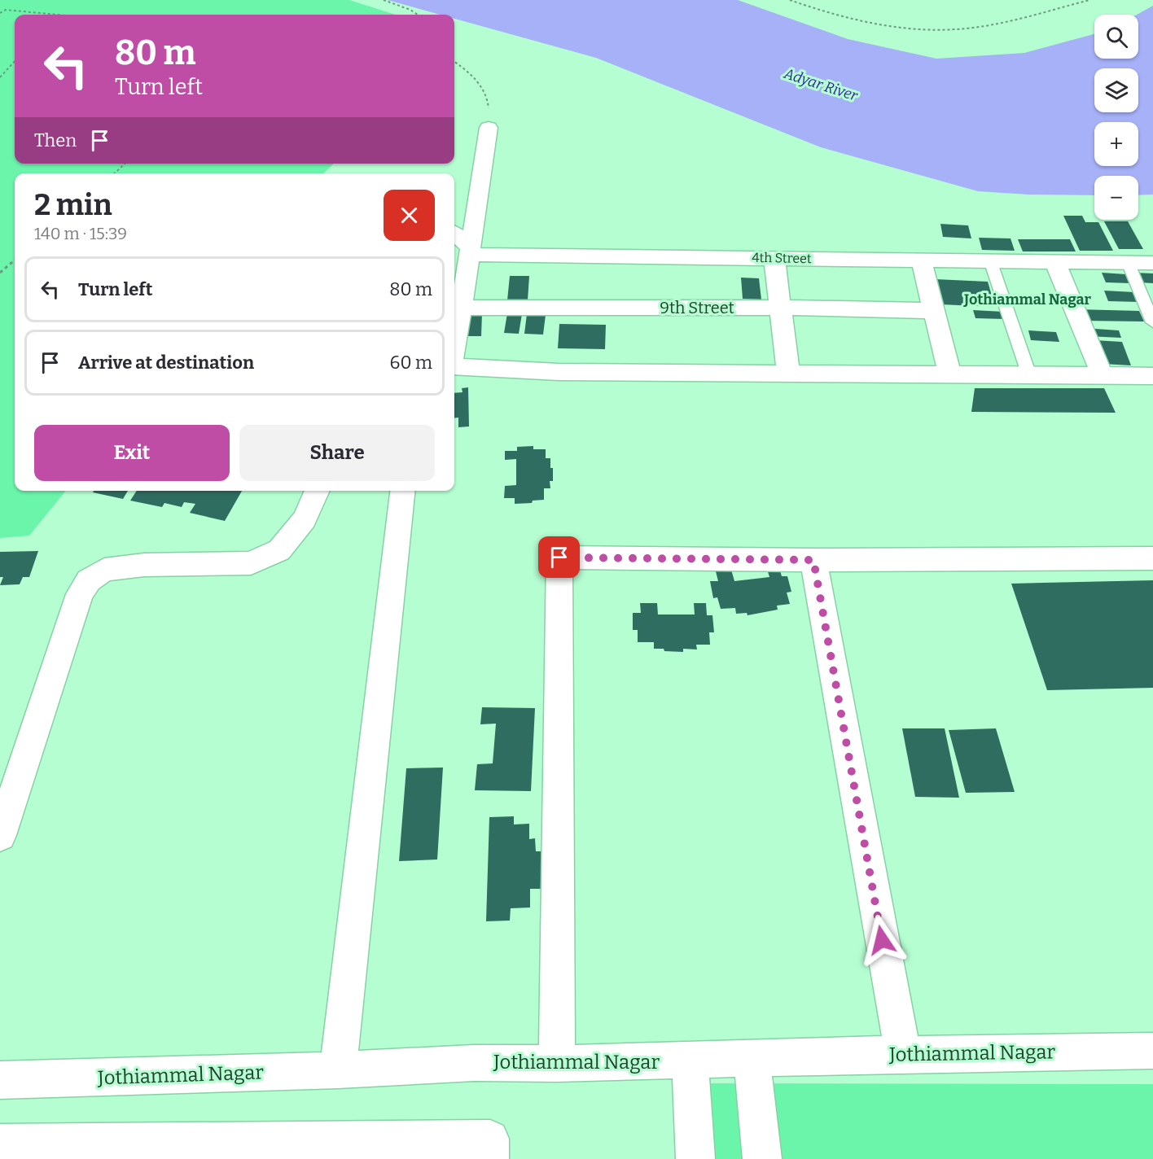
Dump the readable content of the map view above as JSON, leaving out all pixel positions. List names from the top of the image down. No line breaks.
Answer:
{"streets":{"street":["4th Street","9th Street","Jothiammal Nagar"]},"districts":["Jothiammal Nagar"],"water":["Adyar River"],"page":{"map_buttons":["+","−"],"turn":["80 m","Turn left"],"then":"Then","heading":["2 min","140 m · 15:39"],"list":[{"name":"Turn left","value":"80 m"},{"name":"Arrive at destination","value":"60 m"}],"buttons":["Exit","Share"]}}
